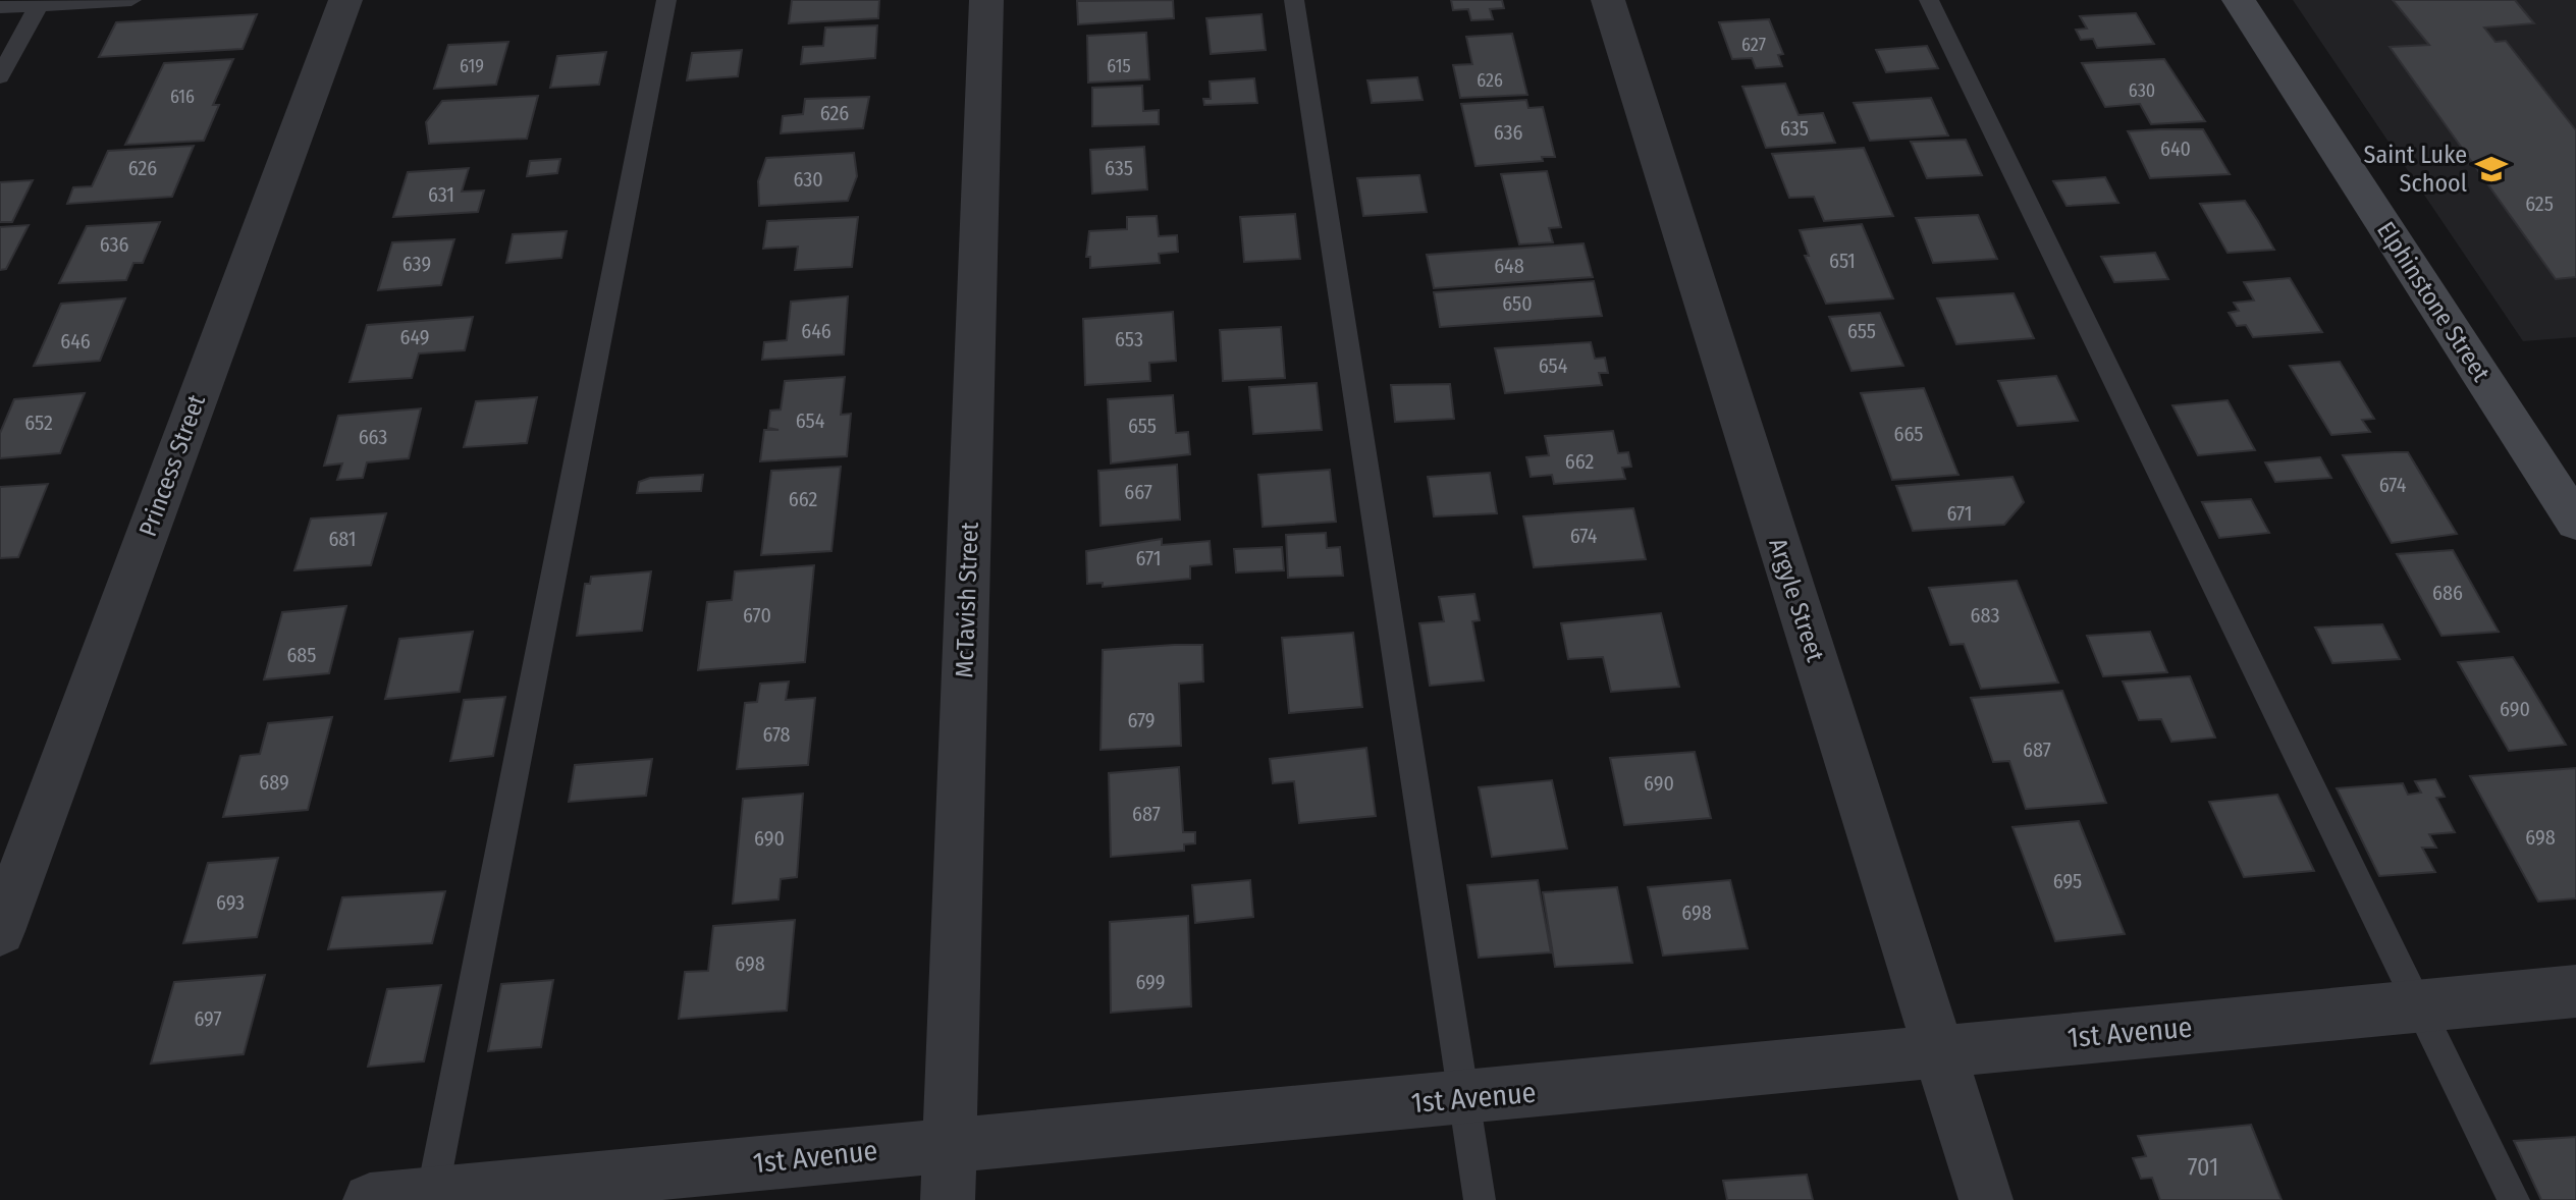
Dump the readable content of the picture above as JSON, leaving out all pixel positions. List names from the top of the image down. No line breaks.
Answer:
{"streets":{"street":["Elphinstone Street","Princess Street","McTavish Street","Argyle Street","1st Avenue"]},"crossings":[["McTavish Street","1st Avenue"],["Argyle Street","1st Avenue"]],"places":{"school or university":["Saint Luke School"]},"house_numbers":["627","619","615","626","630","616","626","635","636","640","626","635","630","631","625","636","651","639","648","650","646","655","649","653","646","654","654","652","655","665","663","662","674","667","662","671","674","681","671","686","670","683","685","690","679","678","687","689","690","687","698","690","695","693","698","698","699","697","701"]}
